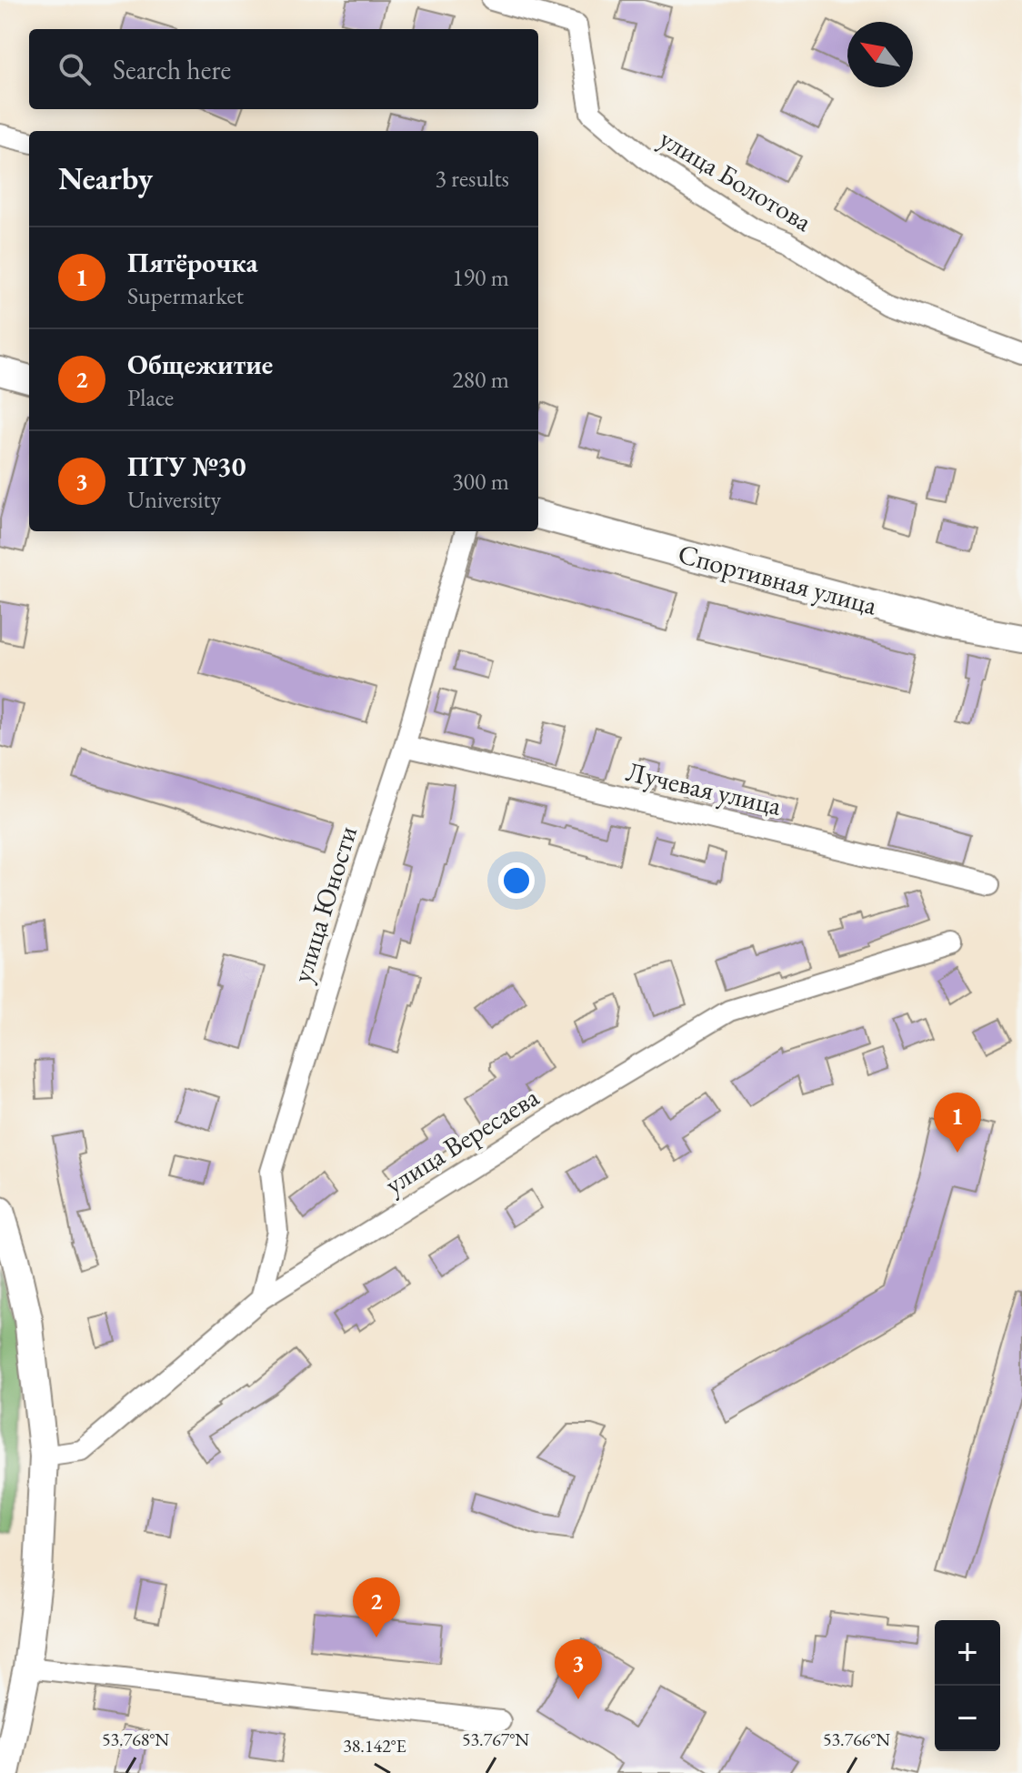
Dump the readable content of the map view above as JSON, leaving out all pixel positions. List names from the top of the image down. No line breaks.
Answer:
{"streets":{"main road":["Спортивная улица"],"street":["улица Болотова","Лучевая улица","улица Юности","улица Вересаева"]},"crossings":[["Лучевая улица","улица Юности"],["улица Юности","улица Вересаева"]],"north":"top left","page":{"search":"Search here","heading":["Nearby","3 results"],"list":[{"mark":"1","name":"Пятёрочка","note":"Supermarket","value":"190 m"},{"mark":"2","name":"Общежитие","note":"Place","value":"280 m"},{"mark":"3","name":"ПТУ №30","note":"University","value":"300 m"}],"pins":["1","2","3"],"map_buttons":["+","−"]},"coordinates":["53.768°N","53.767°N","53.766°N","38.142°E"]}
